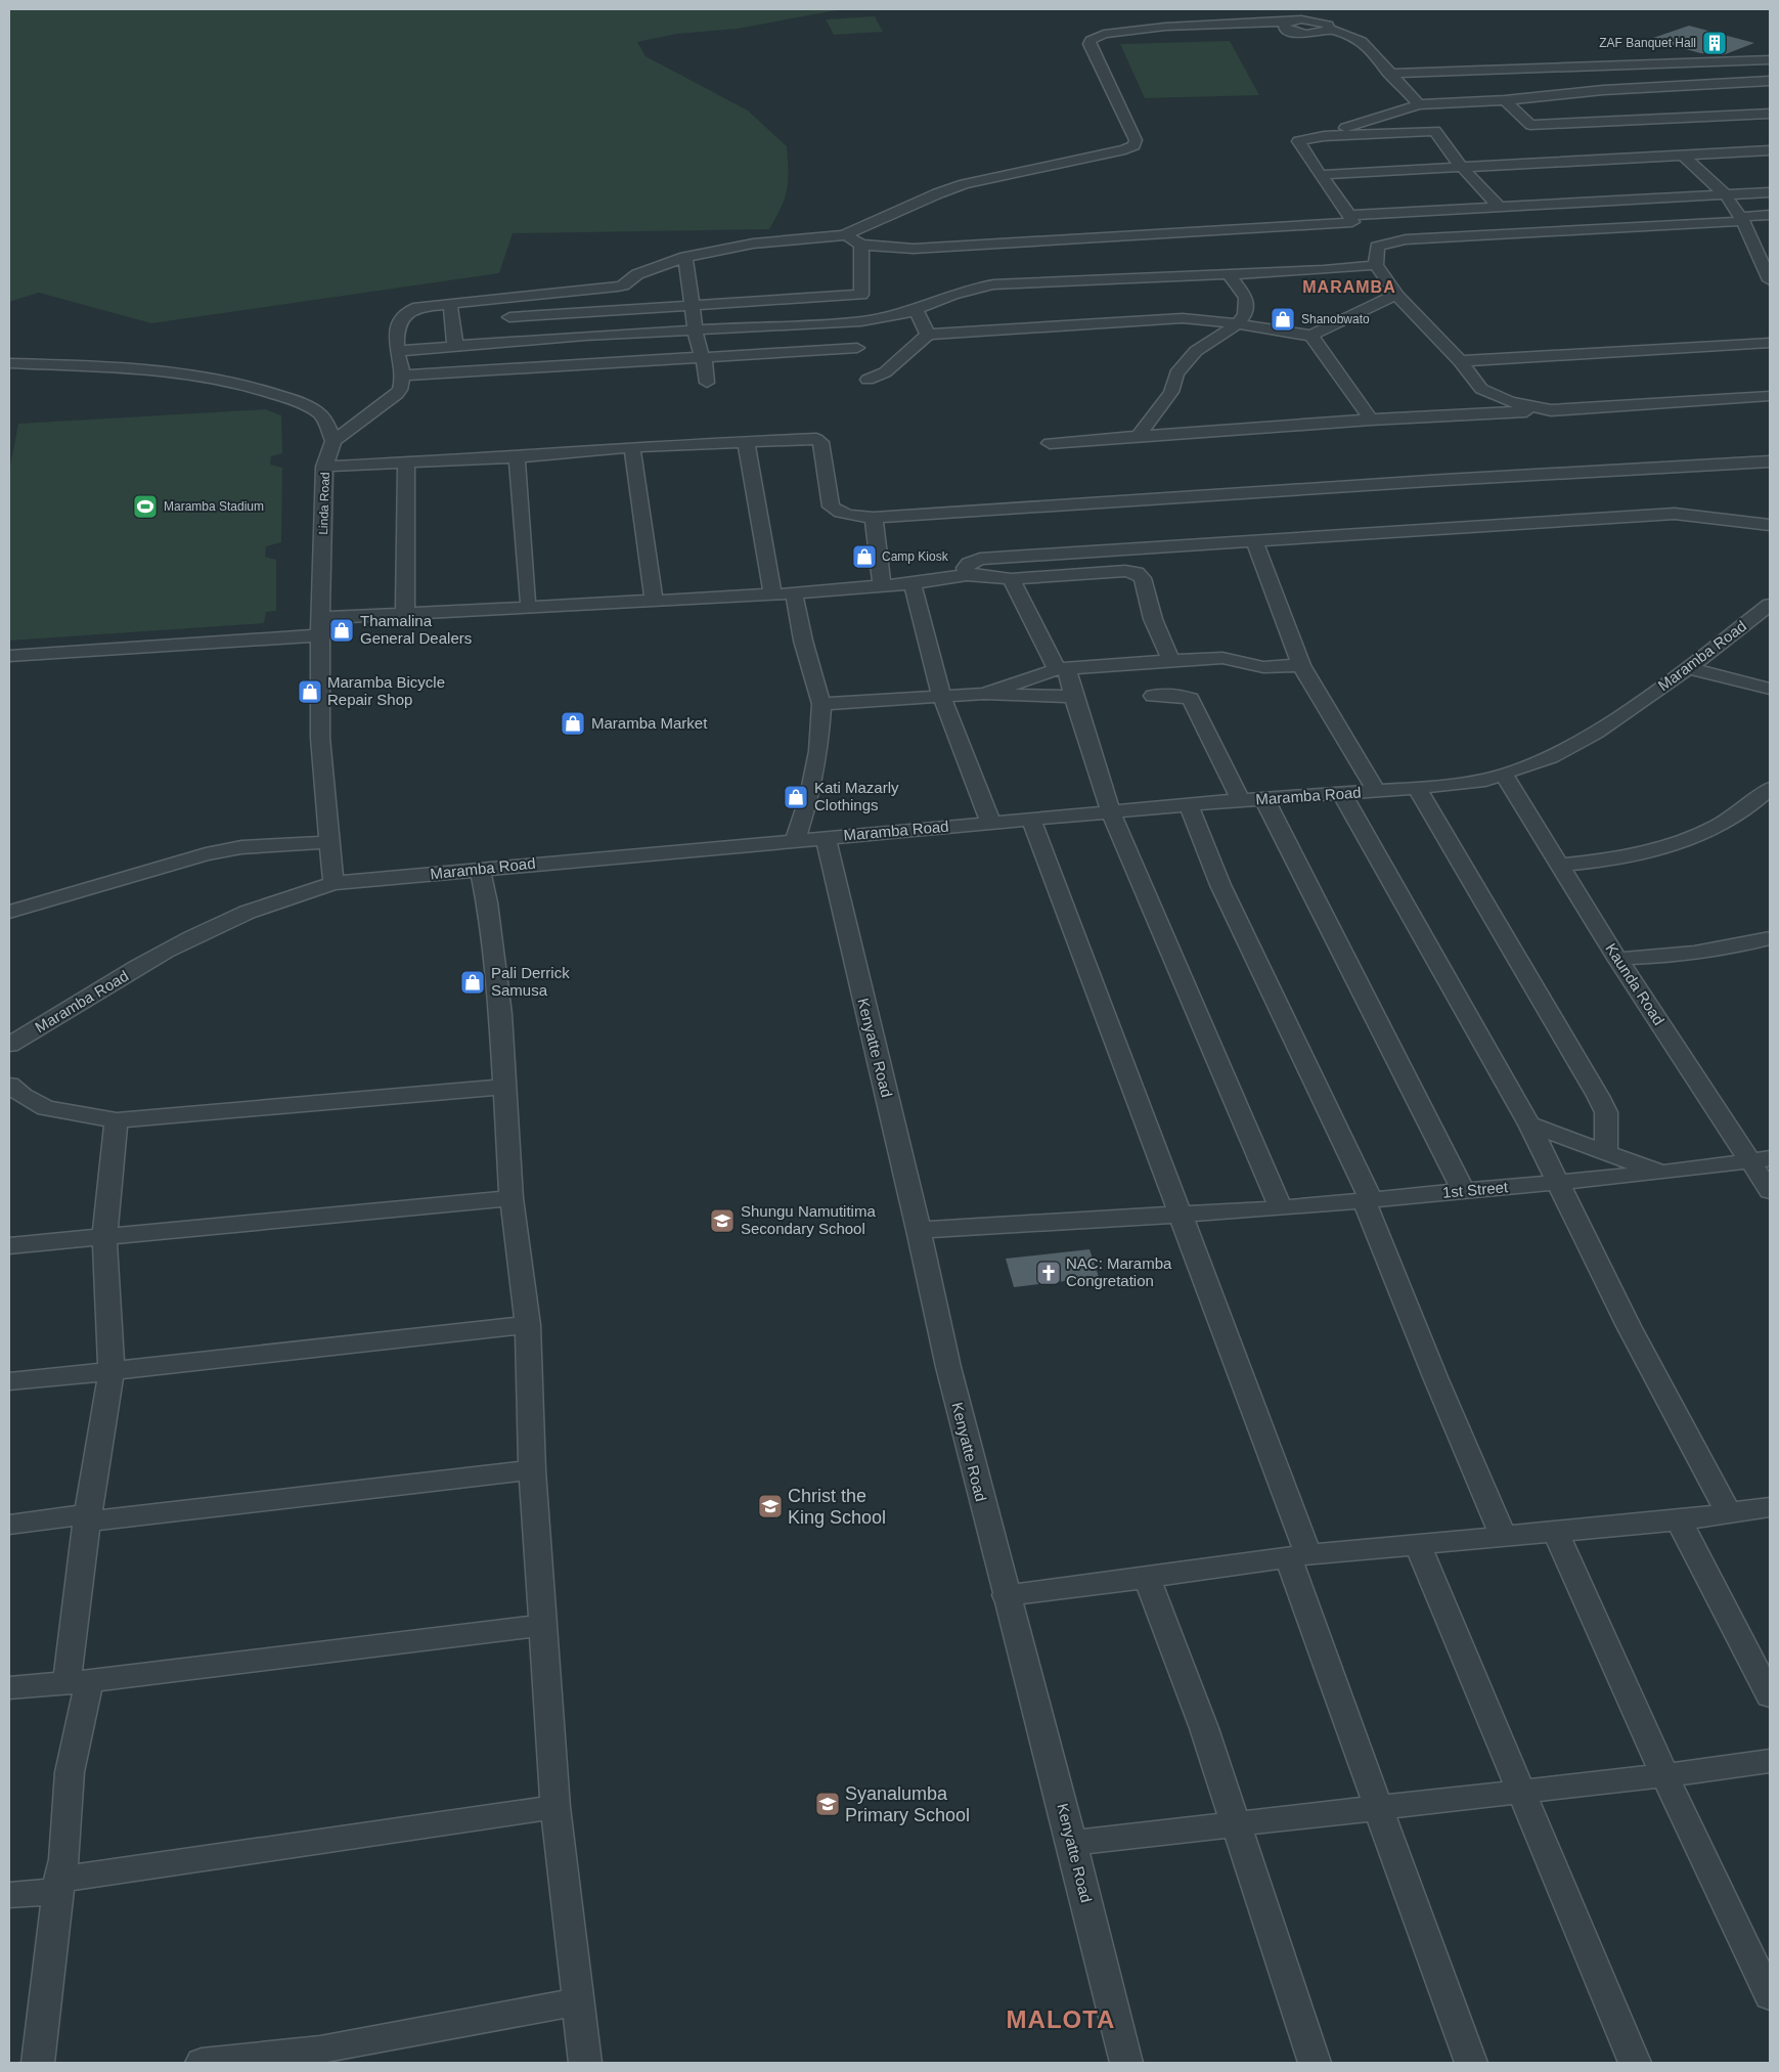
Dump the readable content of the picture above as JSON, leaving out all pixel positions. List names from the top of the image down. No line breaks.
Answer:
{"streets":{"street":["Linda Road","Maramba Road","Kaunda Road","Kenyatte Road","1st Street"]},"crossings":[["Linda Road","Maramba Road"],["Maramba Road","Kaunda Road"],["Maramba Road","Kenyatte Road"],["Kaunda Road","1st Street"],["Kenyatte Road","1st Street"]],"districts":["MARAMBA","MALOTA"],"places":{"building":["ZAF Banquet Hall"],"shop":["Shanobwato","Camp Kiosk","Thamalina General Dealers","Maramba Bicycle Repair Shop","Maramba Market","Kati Mazarly Clothings","Pali Derrick Samusa"],"sports":["Maramba Stadium"],"school or university":["Shungu Namutitima Secondary School","Christ the King School","Syanalumba Primary School"],"church":["NAC: Maramba Congretation"]}}
